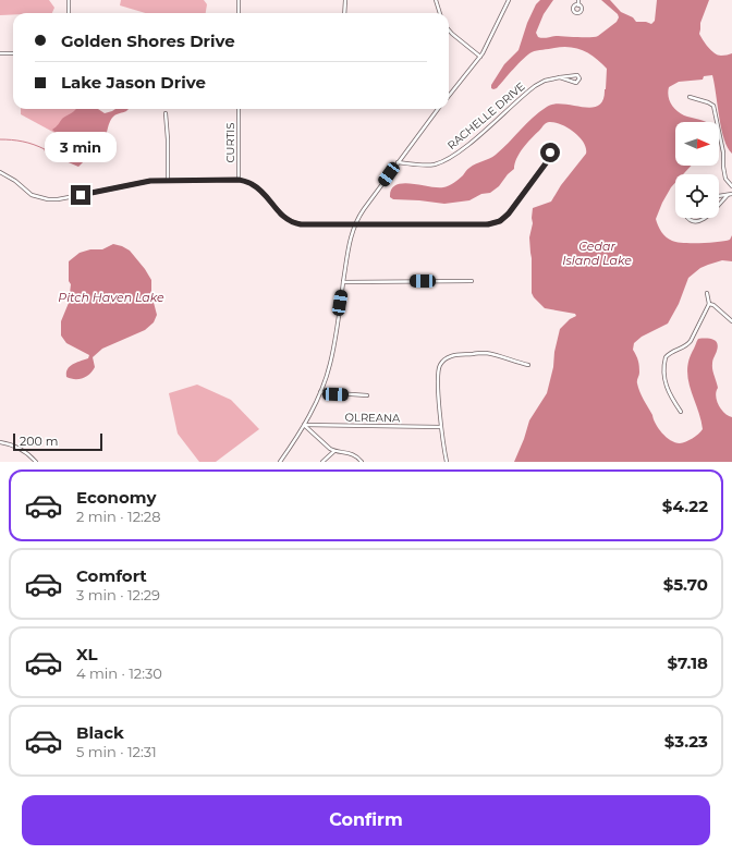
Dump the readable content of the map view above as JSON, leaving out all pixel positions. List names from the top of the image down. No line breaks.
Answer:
{"streets":{"street":["RACHELLE DRIVE","CURTIS","OLREANA"]},"water":["Cedar Island Lake","Pitch Haven Lake"],"scale_bar":"200 m","north":"right","page":{"banner":["Golden Shores Drive","Lake Jason Drive"],"bubble":"3 min","scale":"200 m","list":[{"name":"Economy","note":"2 min · 12:28","value":"$4.22"},{"name":"Comfort","note":"3 min · 12:29","value":"$5.70"},{"name":"XL","note":"4 min · 12:30","value":"$7.18"},{"name":"Black","note":"5 min · 12:31","value":"$3.23"}],"buttons":"Confirm"}}
